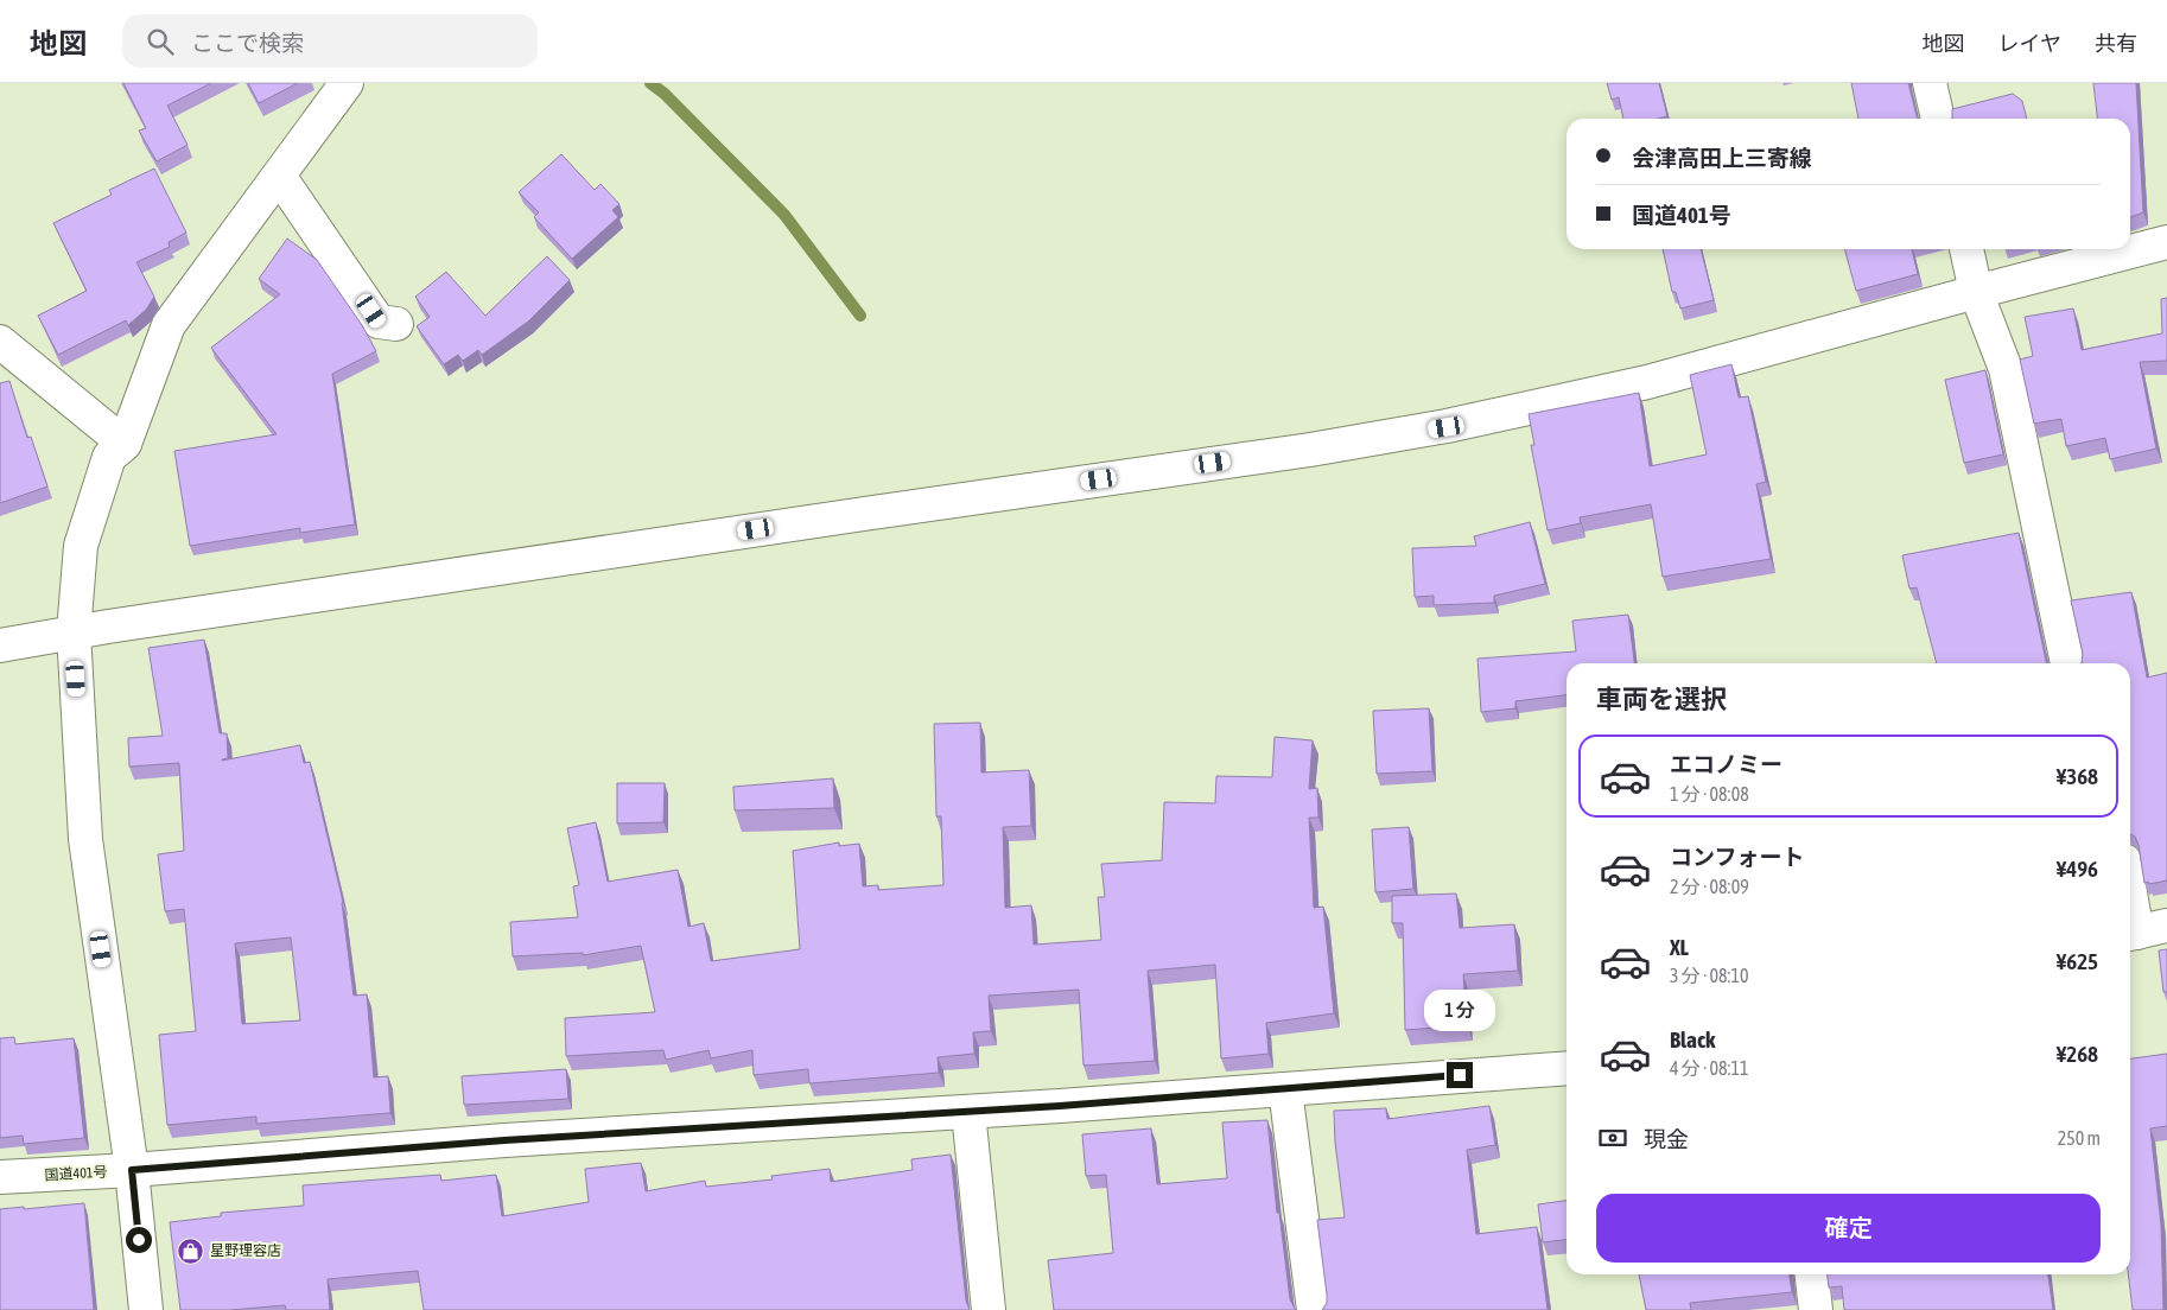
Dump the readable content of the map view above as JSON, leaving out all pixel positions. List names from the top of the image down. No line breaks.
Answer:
{"streets":{"main road":["国道401号"]},"places":{"shop":["星野理容店"]},"page":{"header":"地図","search":"ここで検索","nav":["地図","レイヤ","共有"],"banner":["会津高田上三寄線","国道401号"],"heading":"車両を選択","list":[{"name":"エコノミー","note":"1 分 · 08:08","value":"¥368"},{"name":"コンフォート","note":"2 分 · 08:09","value":"¥496"},{"name":"XL","note":"3 分 · 08:10","value":"¥625"},{"name":"Black","note":"4 分 · 08:11","value":"¥268"}],"bubble":"1 分","pay":["現金","250 m"],"buttons":"確定"}}
